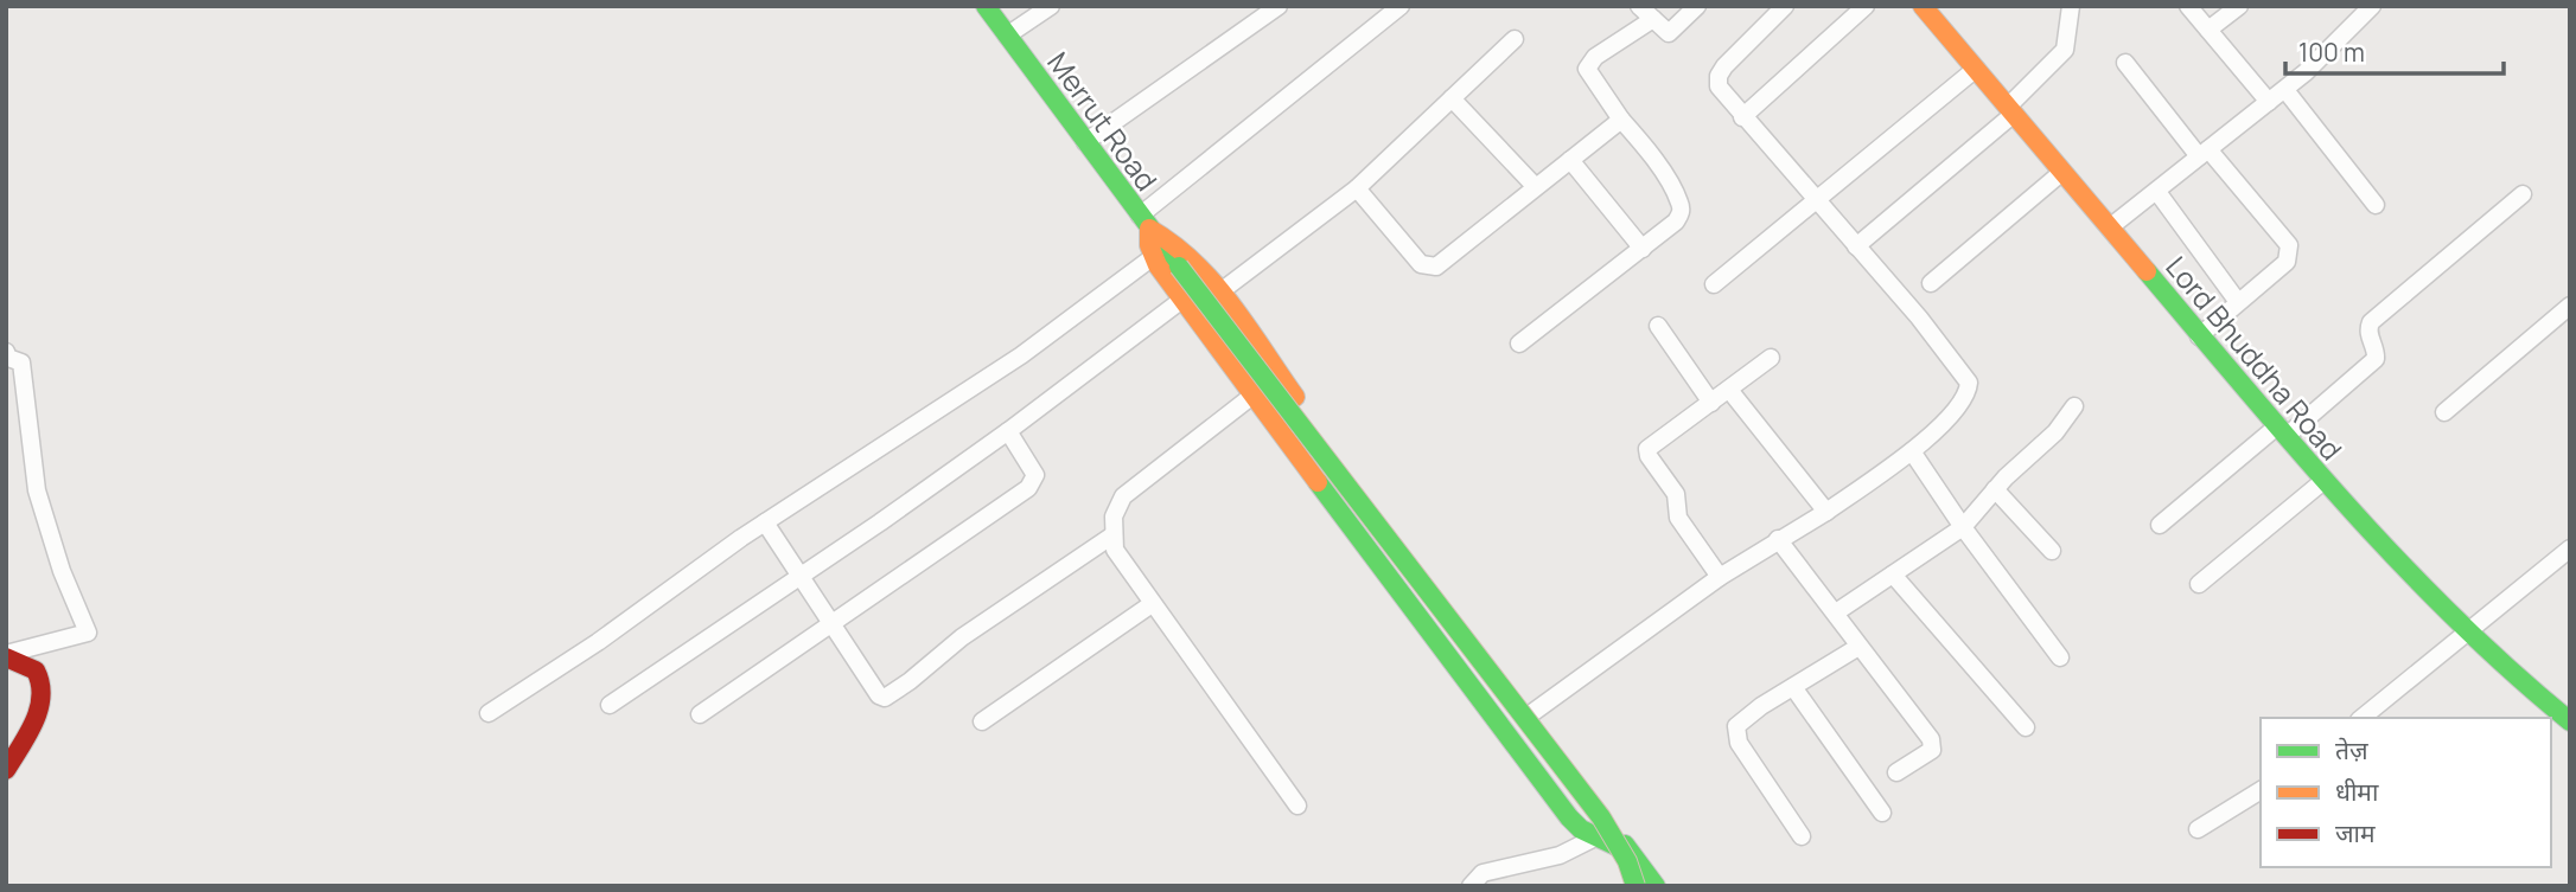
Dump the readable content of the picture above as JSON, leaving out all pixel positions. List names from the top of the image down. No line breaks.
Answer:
{"streets":{"street":["Merrut Road","Lord Bhuddha Road"]},"legend":["तेज़","धीमा","जाम"],"scale_bar":"100 m"}
